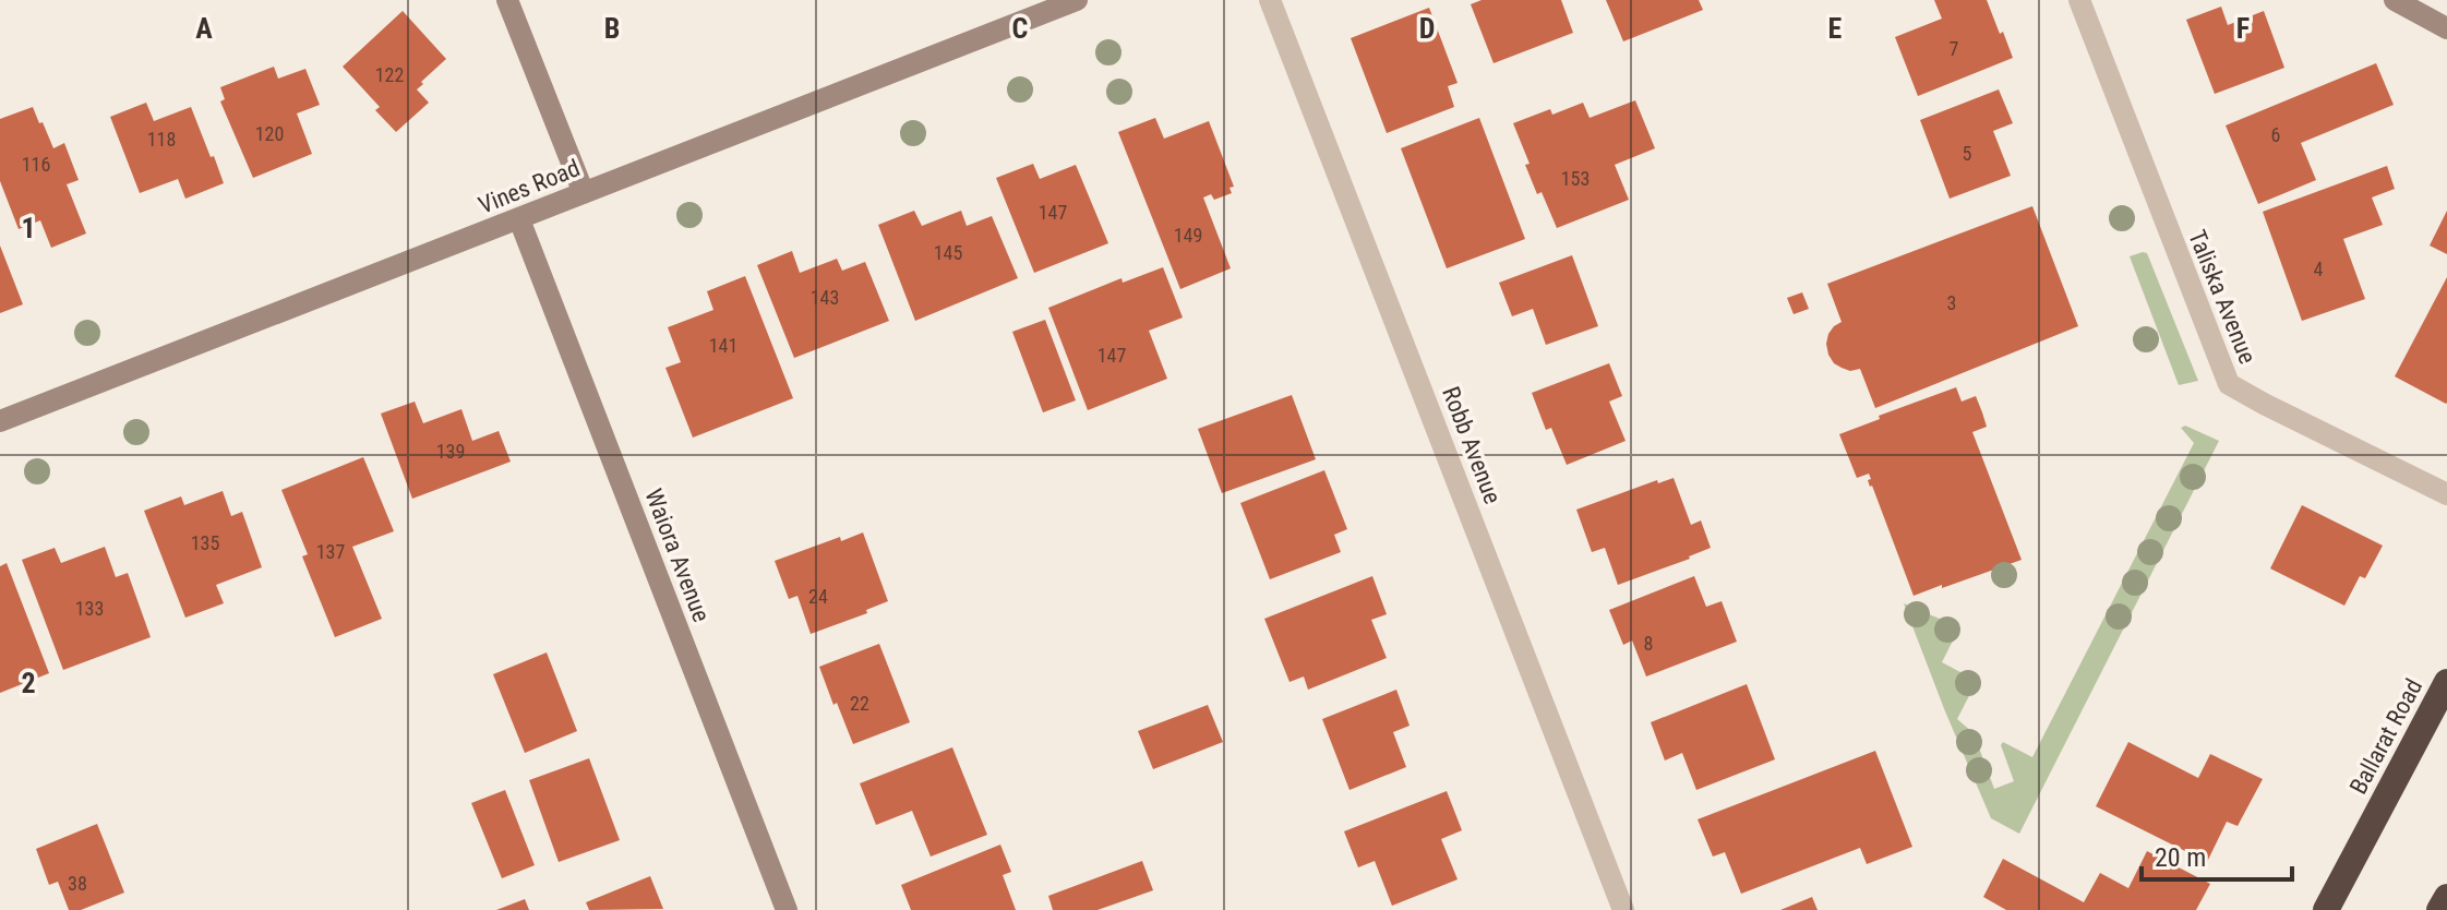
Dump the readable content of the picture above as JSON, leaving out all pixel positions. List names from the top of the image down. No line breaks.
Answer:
{"streets":{"highway":["Ballarat Road"],"main road":["Vines Road","Waiora Avenue"],"street":["Taliska Avenue","Robb Avenue"]},"crossings":[["Vines Road","Waiora Avenue"]],"house_numbers":["7","122","120","6","118","5","116","153","147","149","145","4","143","3","141","147","139","135","137","24","133","8","22","38"],"scale_bar":"20 m","grid":{"columns":["A","B","C","D","E","F"],"rows":["1","2"]}}
